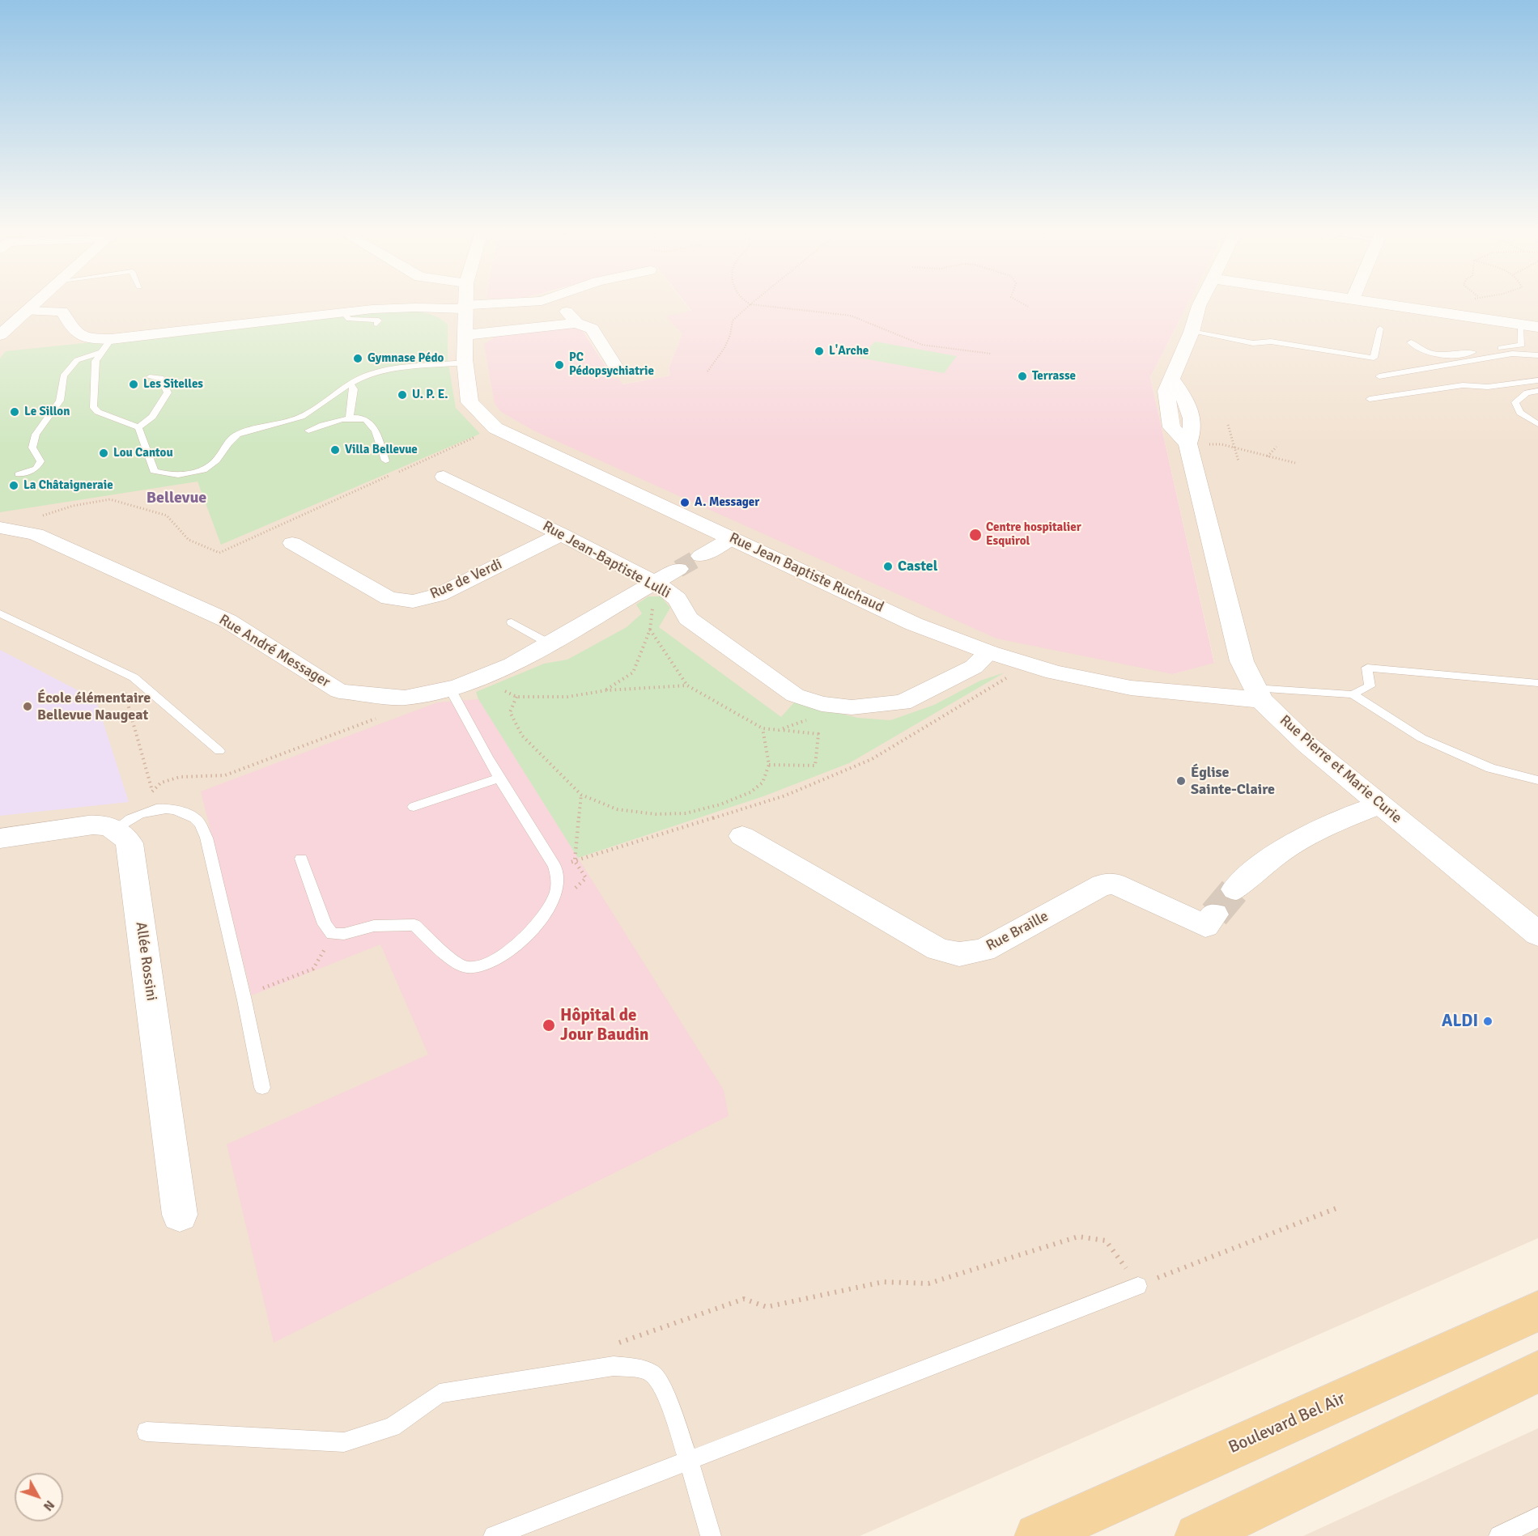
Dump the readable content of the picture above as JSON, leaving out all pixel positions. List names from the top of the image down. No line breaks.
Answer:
{"streets":{"main road":["Rue Jean Baptiste Ruchaud","Rue Pierre et Marie Curie","Boulevard Bel Air"],"street":["Rue Jean-Baptiste Lulli","Rue de Verdi","Rue André Messager","Rue Braille","Allée Rossini"]},"crossings":[["Rue Jean-Baptiste Lulli","Rue Jean Baptiste Ruchaud"],["Rue Jean-Baptiste Lulli","Rue de Verdi"],["Rue Jean-Baptiste Lulli","Rue André Messager"],["Rue Jean Baptiste Ruchaud","Rue Pierre et Marie Curie"]],"districts":["Bellevue"],"places":["L'Arche","Gymnase Pédo","PC Pédopsychiatrie","Terrasse","Les Sitelles","U. P. E.","Le Sillon","Villa Bellevue","Lou Cantou","La Châtaigneraie","A. Messager","Centre hospitalier Esquirol","Castel","École élémentaire Bellevue Naugeat","Église Sainte-Claire","ALDI","Hôpital de Jour Baudin"],"north":"bottom right"}
